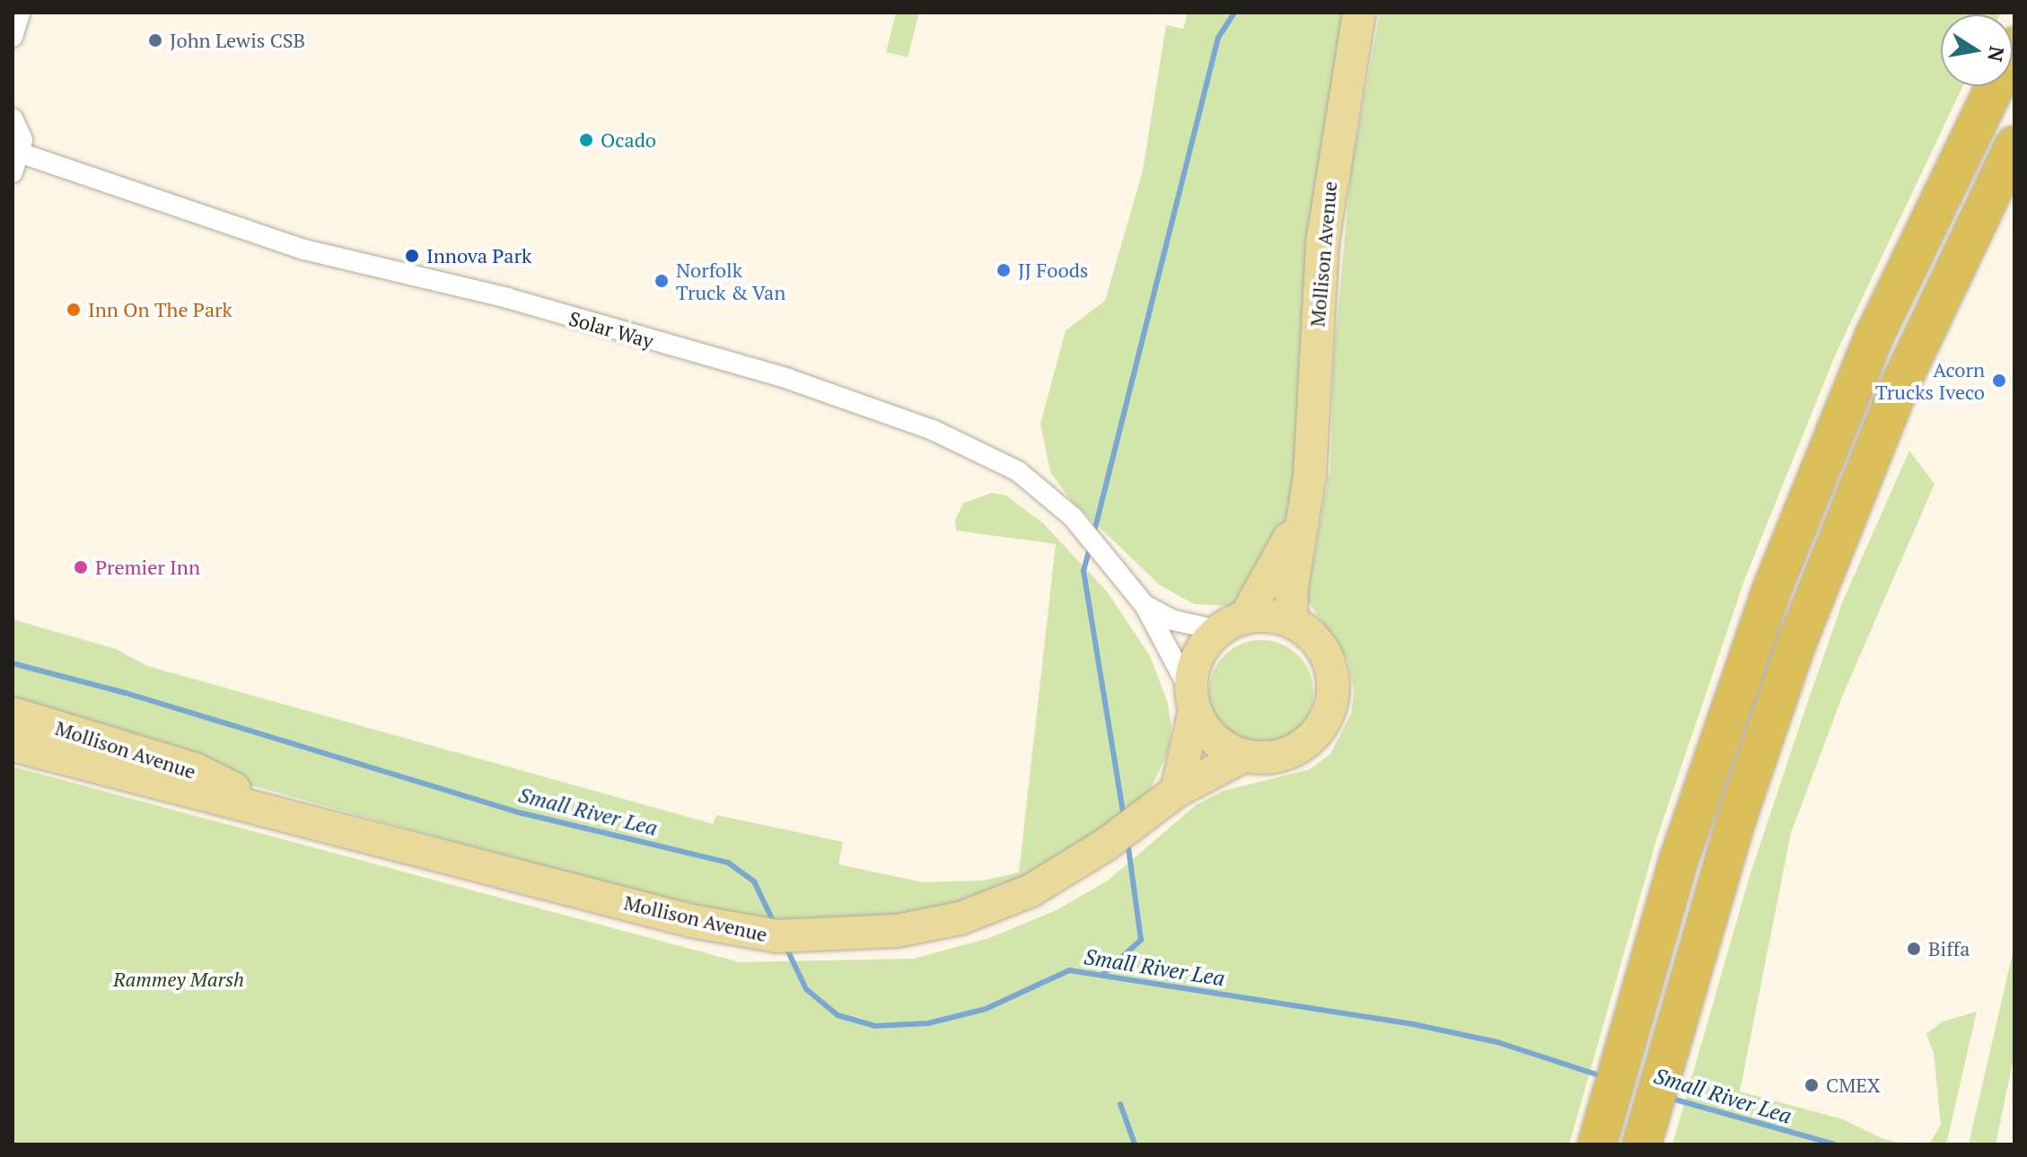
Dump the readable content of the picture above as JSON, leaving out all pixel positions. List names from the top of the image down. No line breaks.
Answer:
{"streets":{"main road":["Mollison Avenue"],"street":["Solar Way"]},"crossings":[["Mollison Avenue","Solar Way"]],"water":["Small River Lea"],"parks":["Rammey Marsh"],"places":["John Lewis CSB","Ocado","Innova Park","JJ Foods","Norfolk Truck & Van","Inn On The Park","Acorn Trucks Iveco","Premier Inn","Biffa","CMEX"],"north":"right"}
